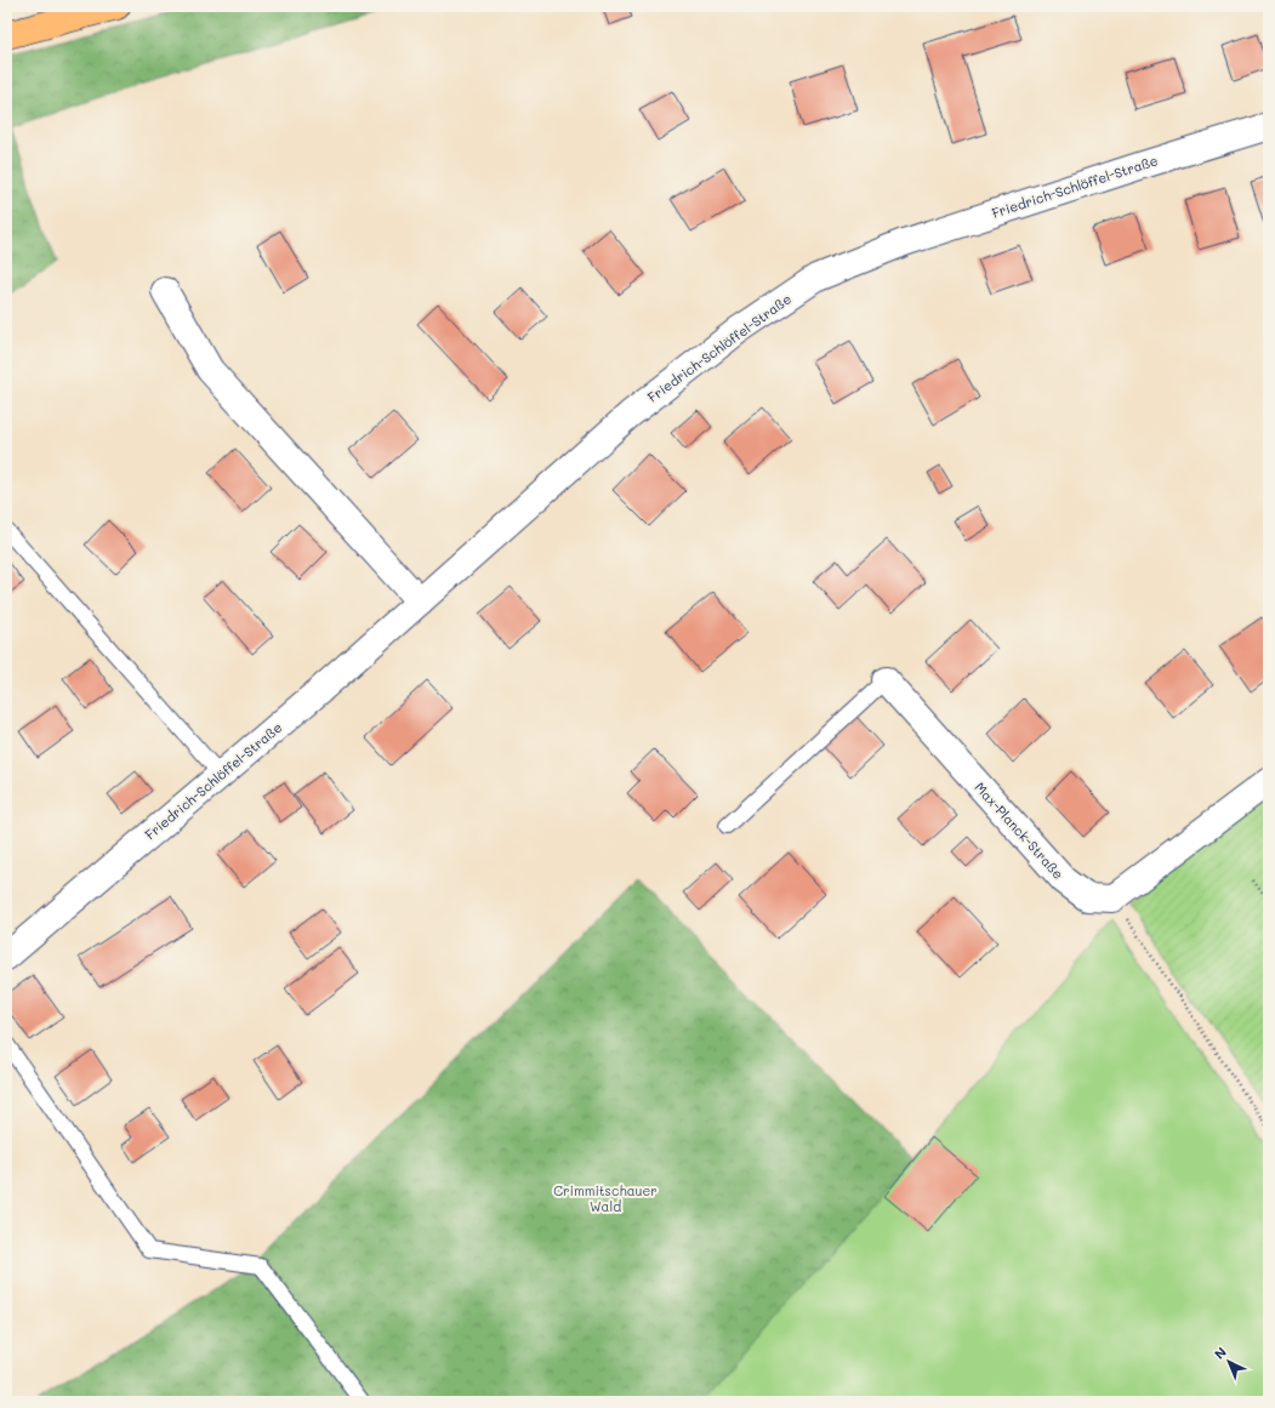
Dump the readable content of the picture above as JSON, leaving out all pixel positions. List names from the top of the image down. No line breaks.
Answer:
{"streets":{"street":["Friedrich-Schlöffel-Straße","Max-Planck-Straße"]},"parks":["Crimmitschauer Wald"],"north":"top left"}
